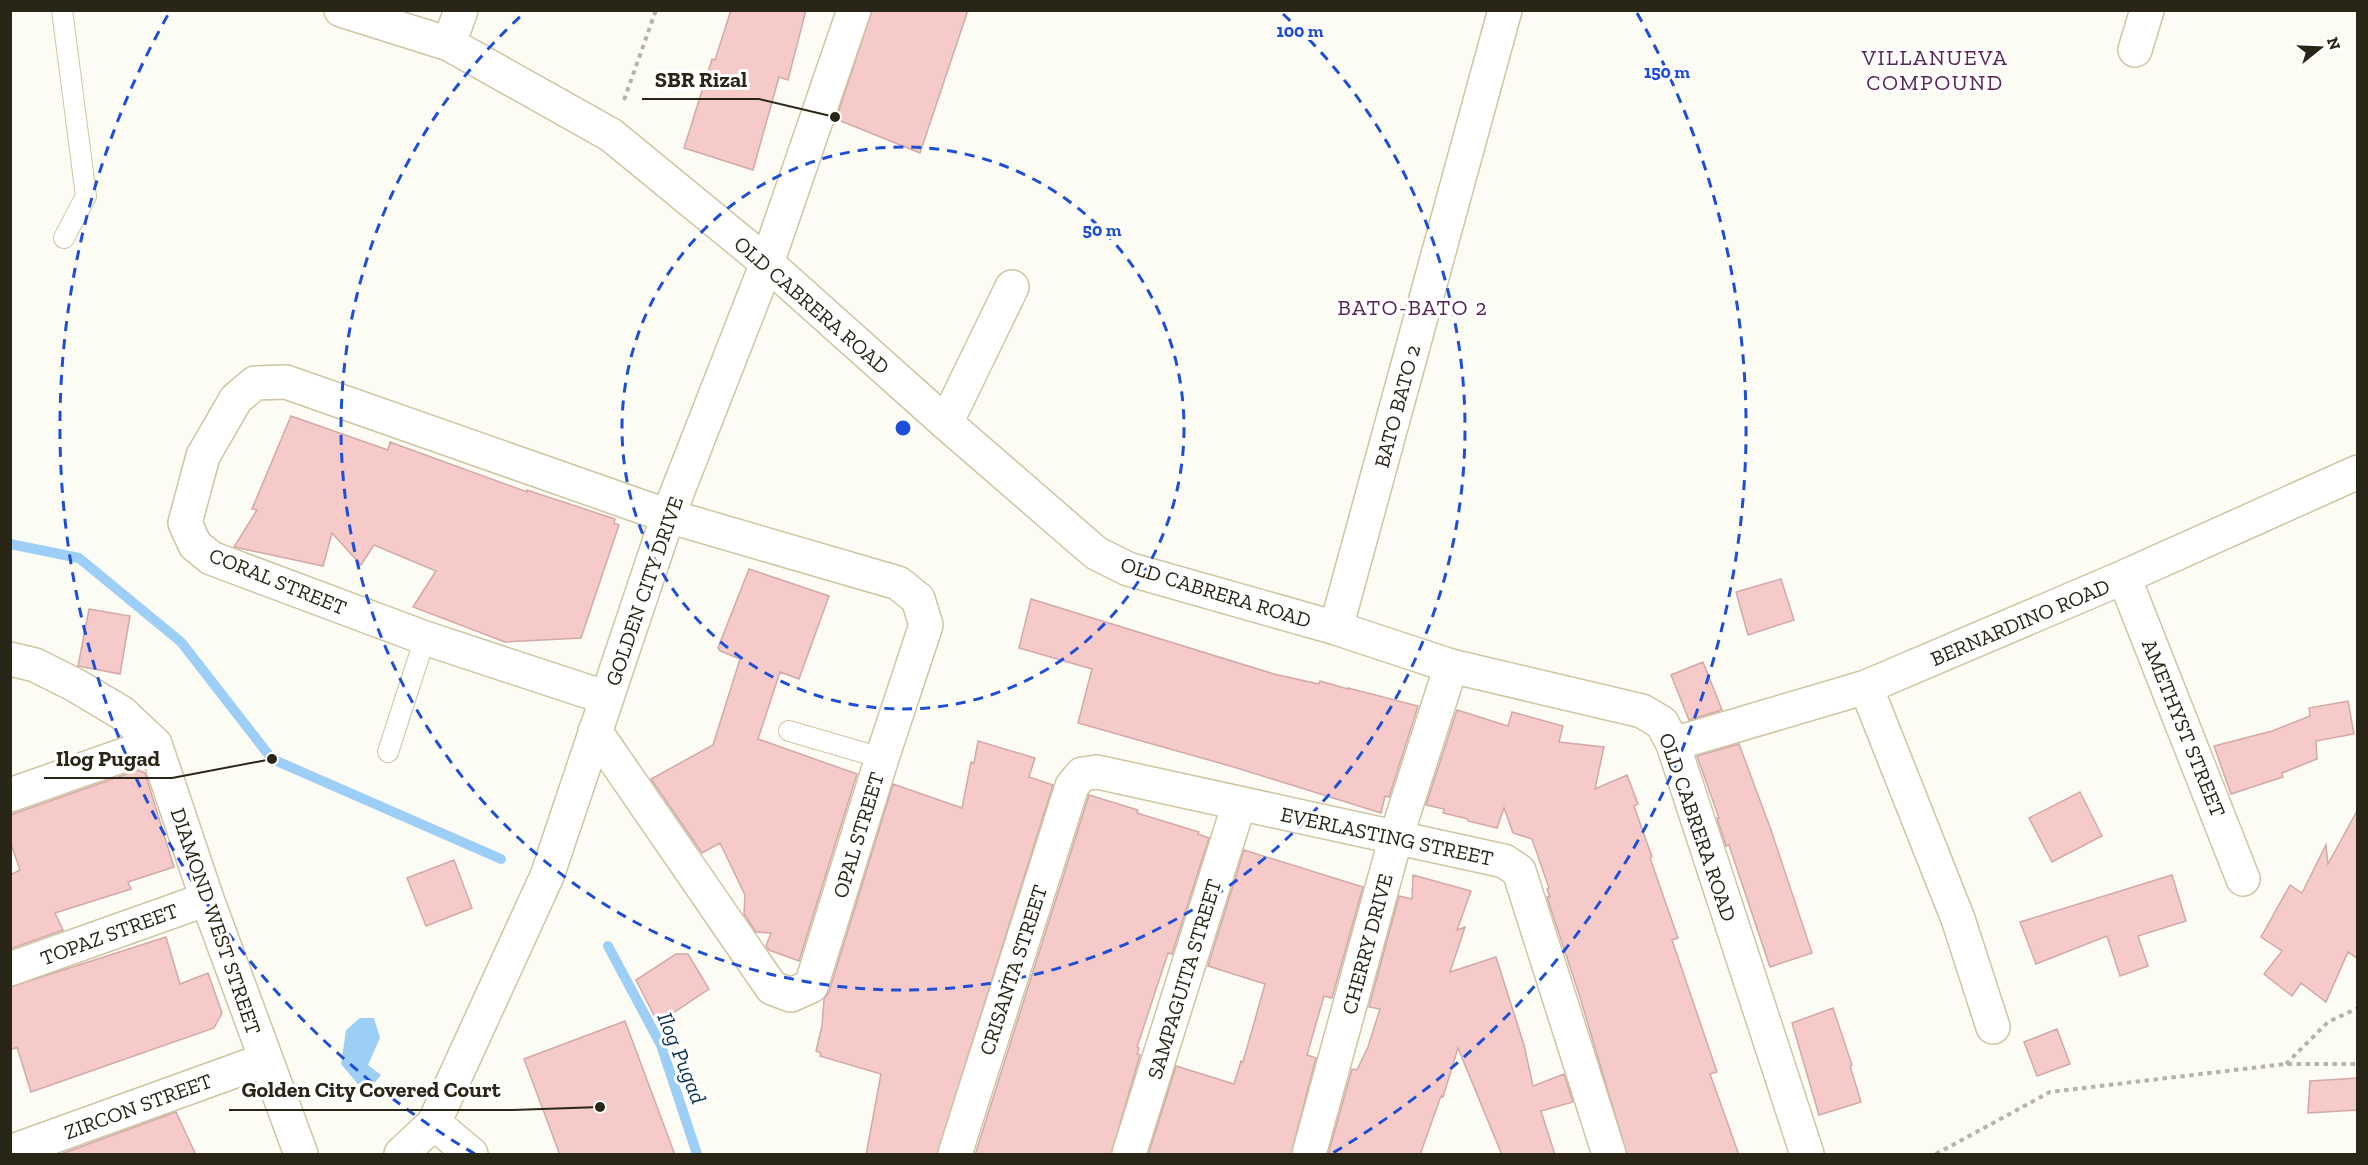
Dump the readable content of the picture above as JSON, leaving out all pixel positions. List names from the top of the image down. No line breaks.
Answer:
{"streets":{"street":["OLD CABRERA ROAD","BATO BATO 2","CORAL STREET","GOLDEN CITY DRIVE","BERNARDINO ROAD","AMETHYST STREET","OPAL STREET","EVERLASTING STREET","DIAMOND WEST STREET","TOPAZ STREET","CHERRY DRIVE","CRISANTA STREET","SAMPAGUITA STREET","ZIRCON STREET"]},"crossings":[["OLD CABRERA ROAD","BATO BATO 2"],["OLD CABRERA ROAD","GOLDEN CITY DRIVE"],["OLD CABRERA ROAD","BERNARDINO ROAD"],["OLD CABRERA ROAD","CHERRY DRIVE"],["CORAL STREET","GOLDEN CITY DRIVE"],["CORAL STREET","OPAL STREET"],["GOLDEN CITY DRIVE","OPAL STREET"],["BERNARDINO ROAD","AMETHYST STREET"],["EVERLASTING STREET","CHERRY DRIVE"],["EVERLASTING STREET","CRISANTA STREET"],["EVERLASTING STREET","SAMPAGUITA STREET"],["DIAMOND WEST STREET","TOPAZ STREET"],["DIAMOND WEST STREET","ZIRCON STREET"]],"districts":["VILLANUEVA COMPOUND","BATO-BATO 2"],"water":["Ilog Pugad"],"places":["SBR Rizal","Ilog Pugad","Golden City Covered Court"],"north":"right","rings":["100 m","150 m","50 m"]}
